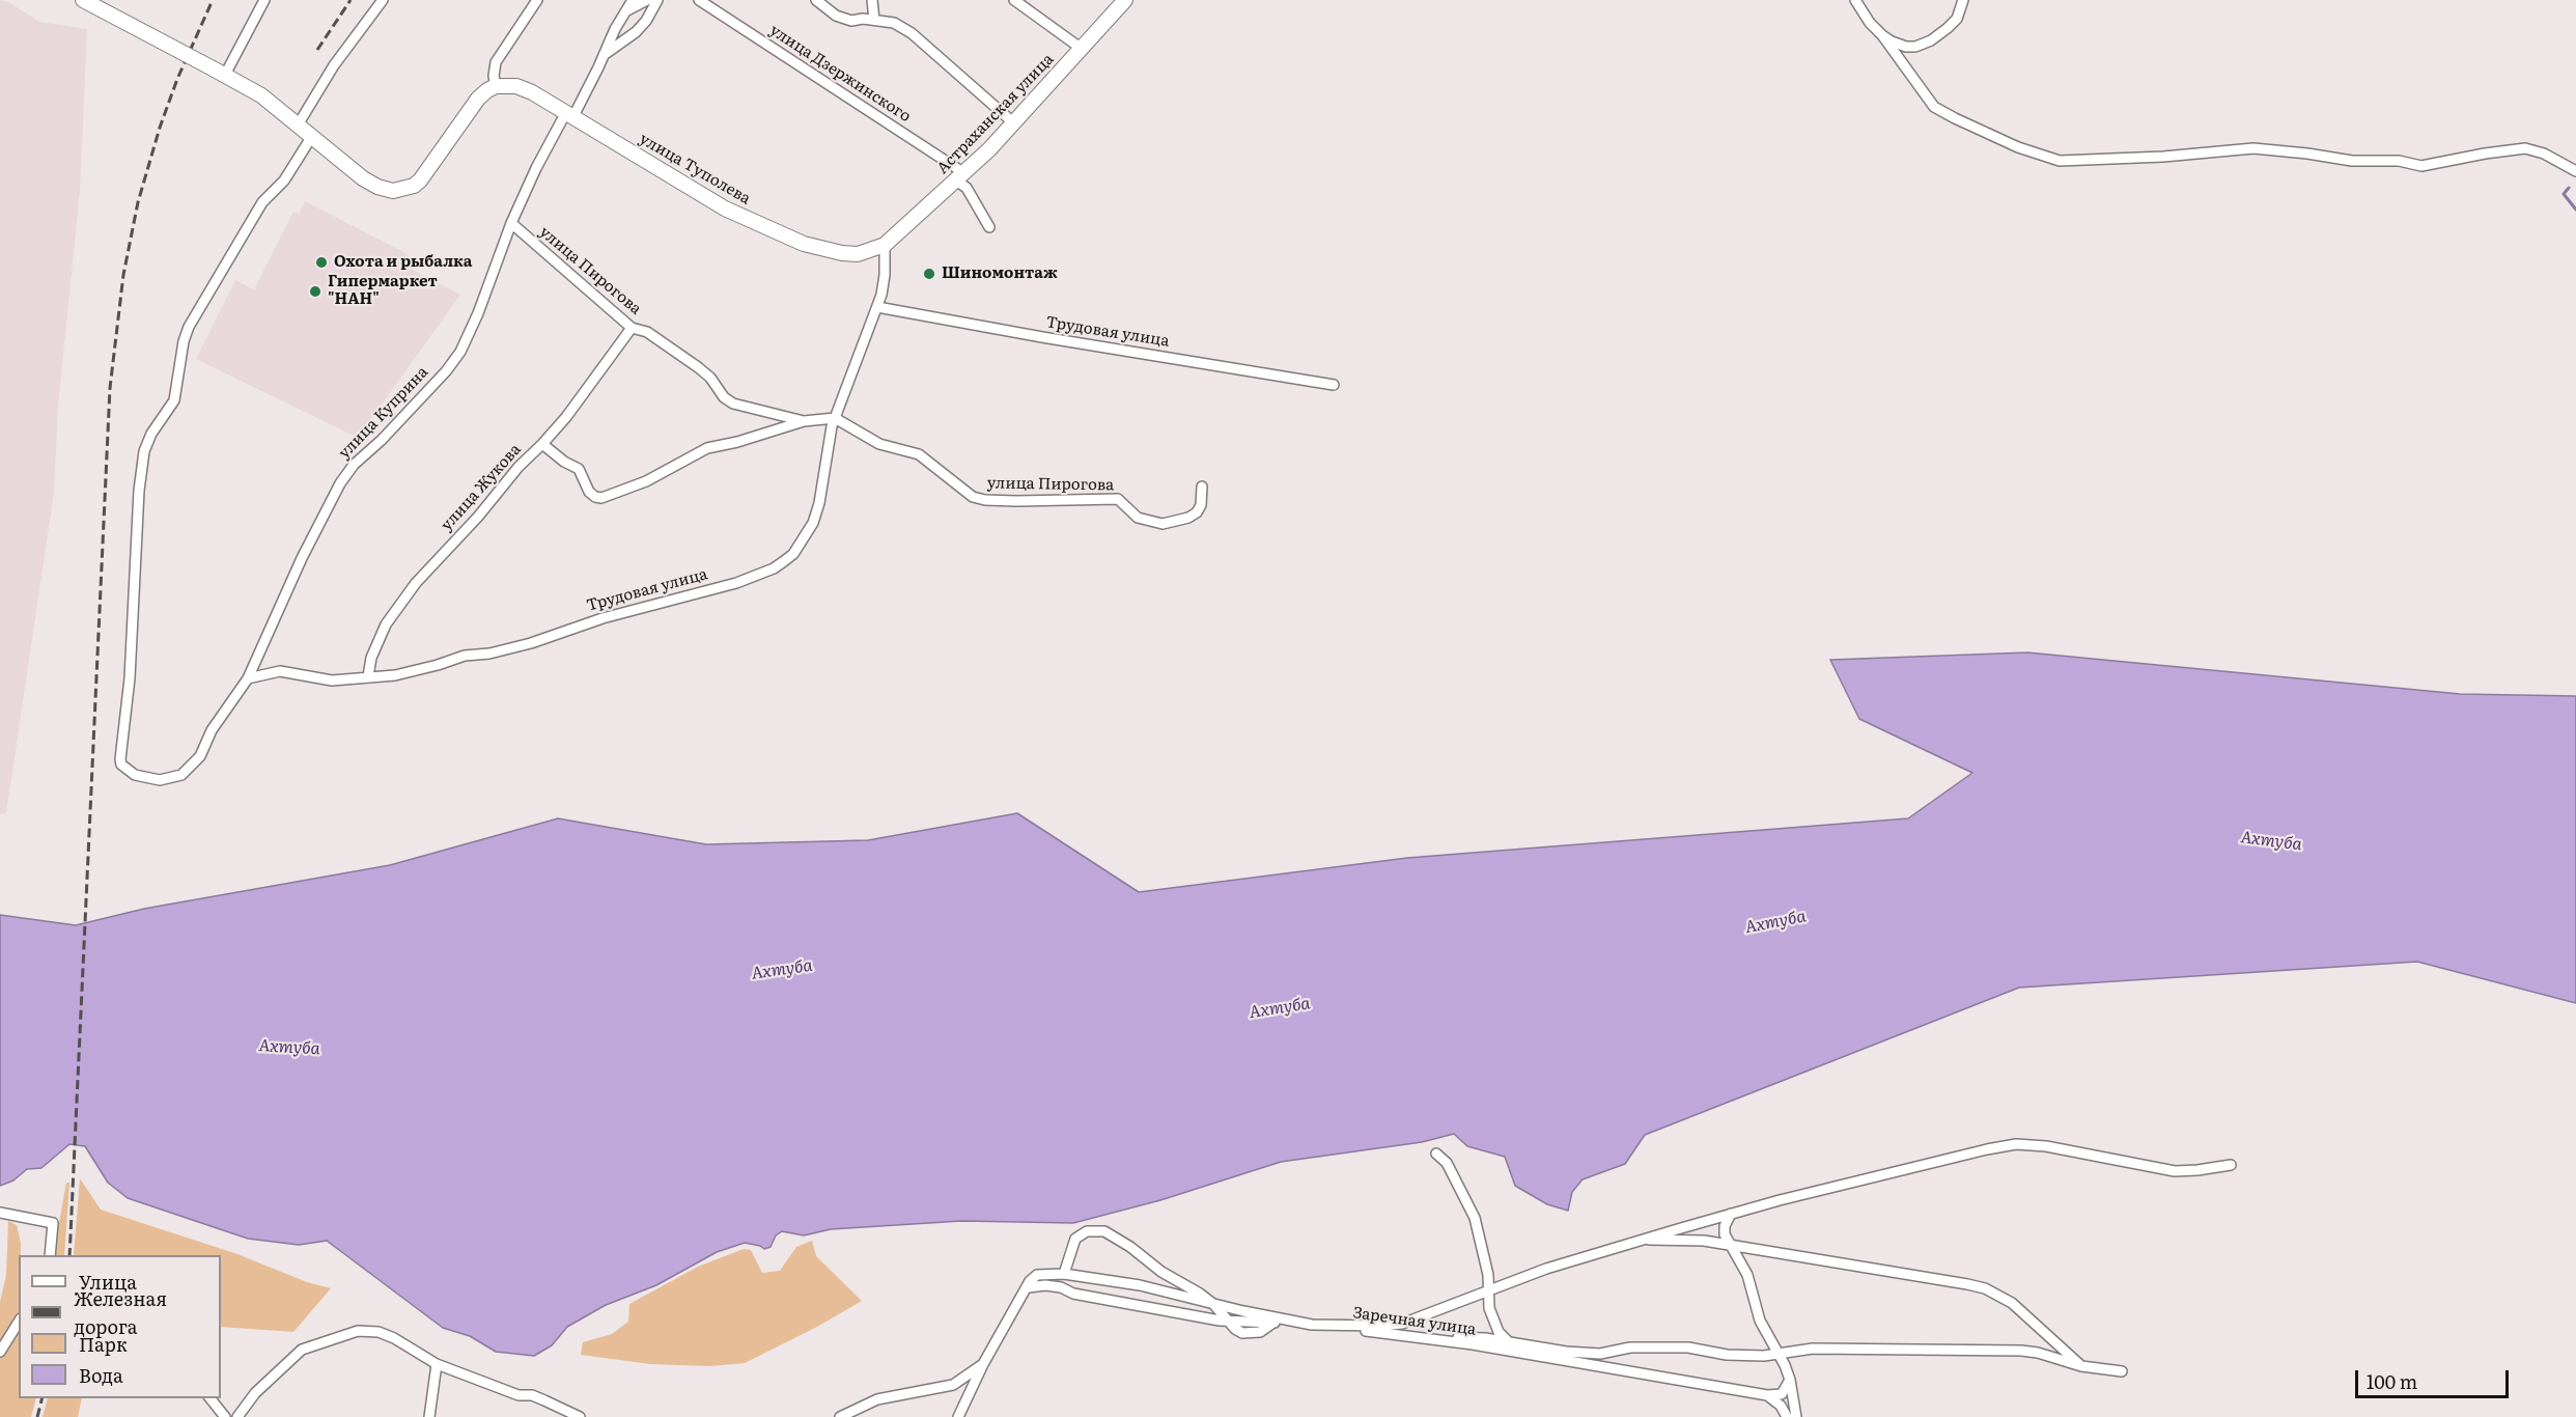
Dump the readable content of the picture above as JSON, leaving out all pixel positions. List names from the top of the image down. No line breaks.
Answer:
{"streets":{"main road":["Астраханская улица","улица Туполева"],"street":["улица Дзержинского","улица Пирогова","Трудовая улица","улица Куприна","улица Жукова","Заречная улица"]},"crossings":[["улица Дзержинского","Астраханская улица"],["Астраханская улица","улица Туполева"],["Астраханская улица","Трудовая улица"],["улица Туполева","Трудовая улица"],["улица Туполева","улица Куприна"],["улица Пирогова","Трудовая улица"],["улица Пирогова","улица Куприна"],["улица Пирогова","улица Жукова"],["Трудовая улица","улица Куприна"],["Трудовая улица","улица Жукова"]],"water":["Ахтуба"],"places":["Охота и рыбалка","Шиномонтаж","Гипермаркет \"НАН\""],"legend":["Улица","Железная дорога","Парк","Вода"],"scale_bar":"100 m"}
